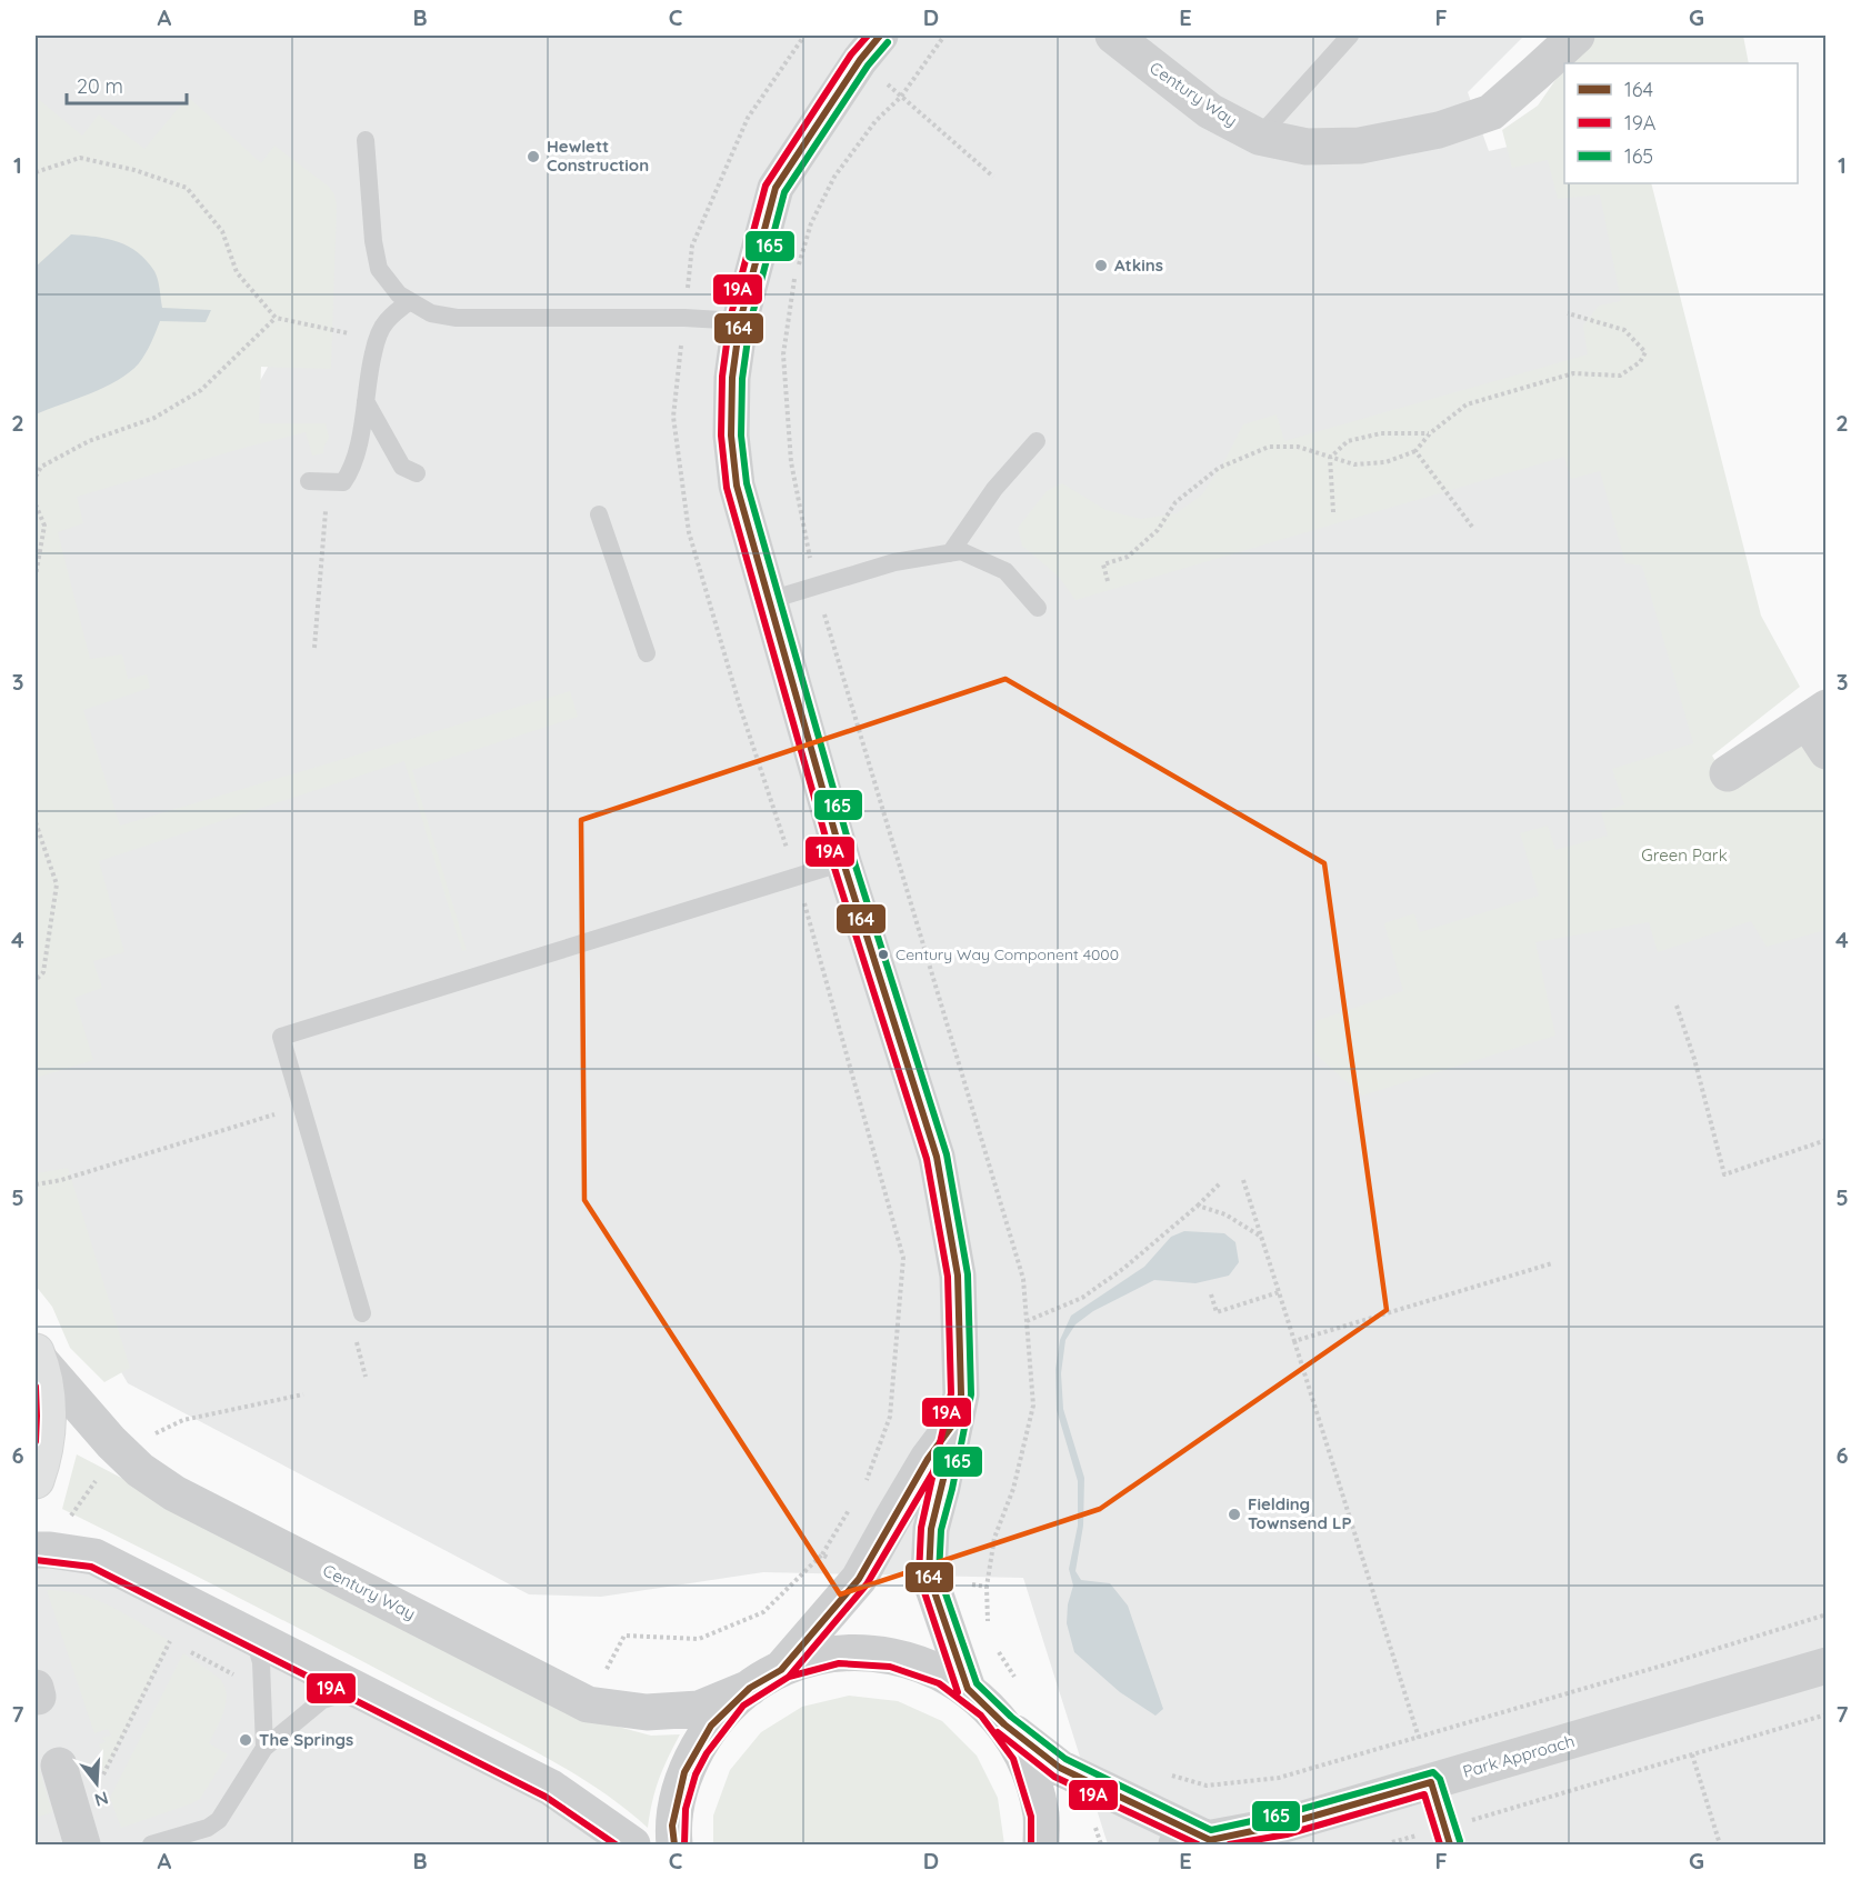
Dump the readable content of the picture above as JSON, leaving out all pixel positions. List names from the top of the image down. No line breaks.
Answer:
{"streets":{"street":["Century Way","Park Approach"]},"parks":["Green Park"],"places":["Hewlett Construction","Atkins","Century Way Component 4000","Fielding Townsend LP","The Springs"],"lines":["transit line 164","transit line 19A","transit line 165"],"legend":["164","19A","165"],"scale_bar":"20 m","north":"bottom","grid":{"columns":["A","B","C","D","E","F","G"],"rows":["1","2","3","4","5","6","7"]}}
